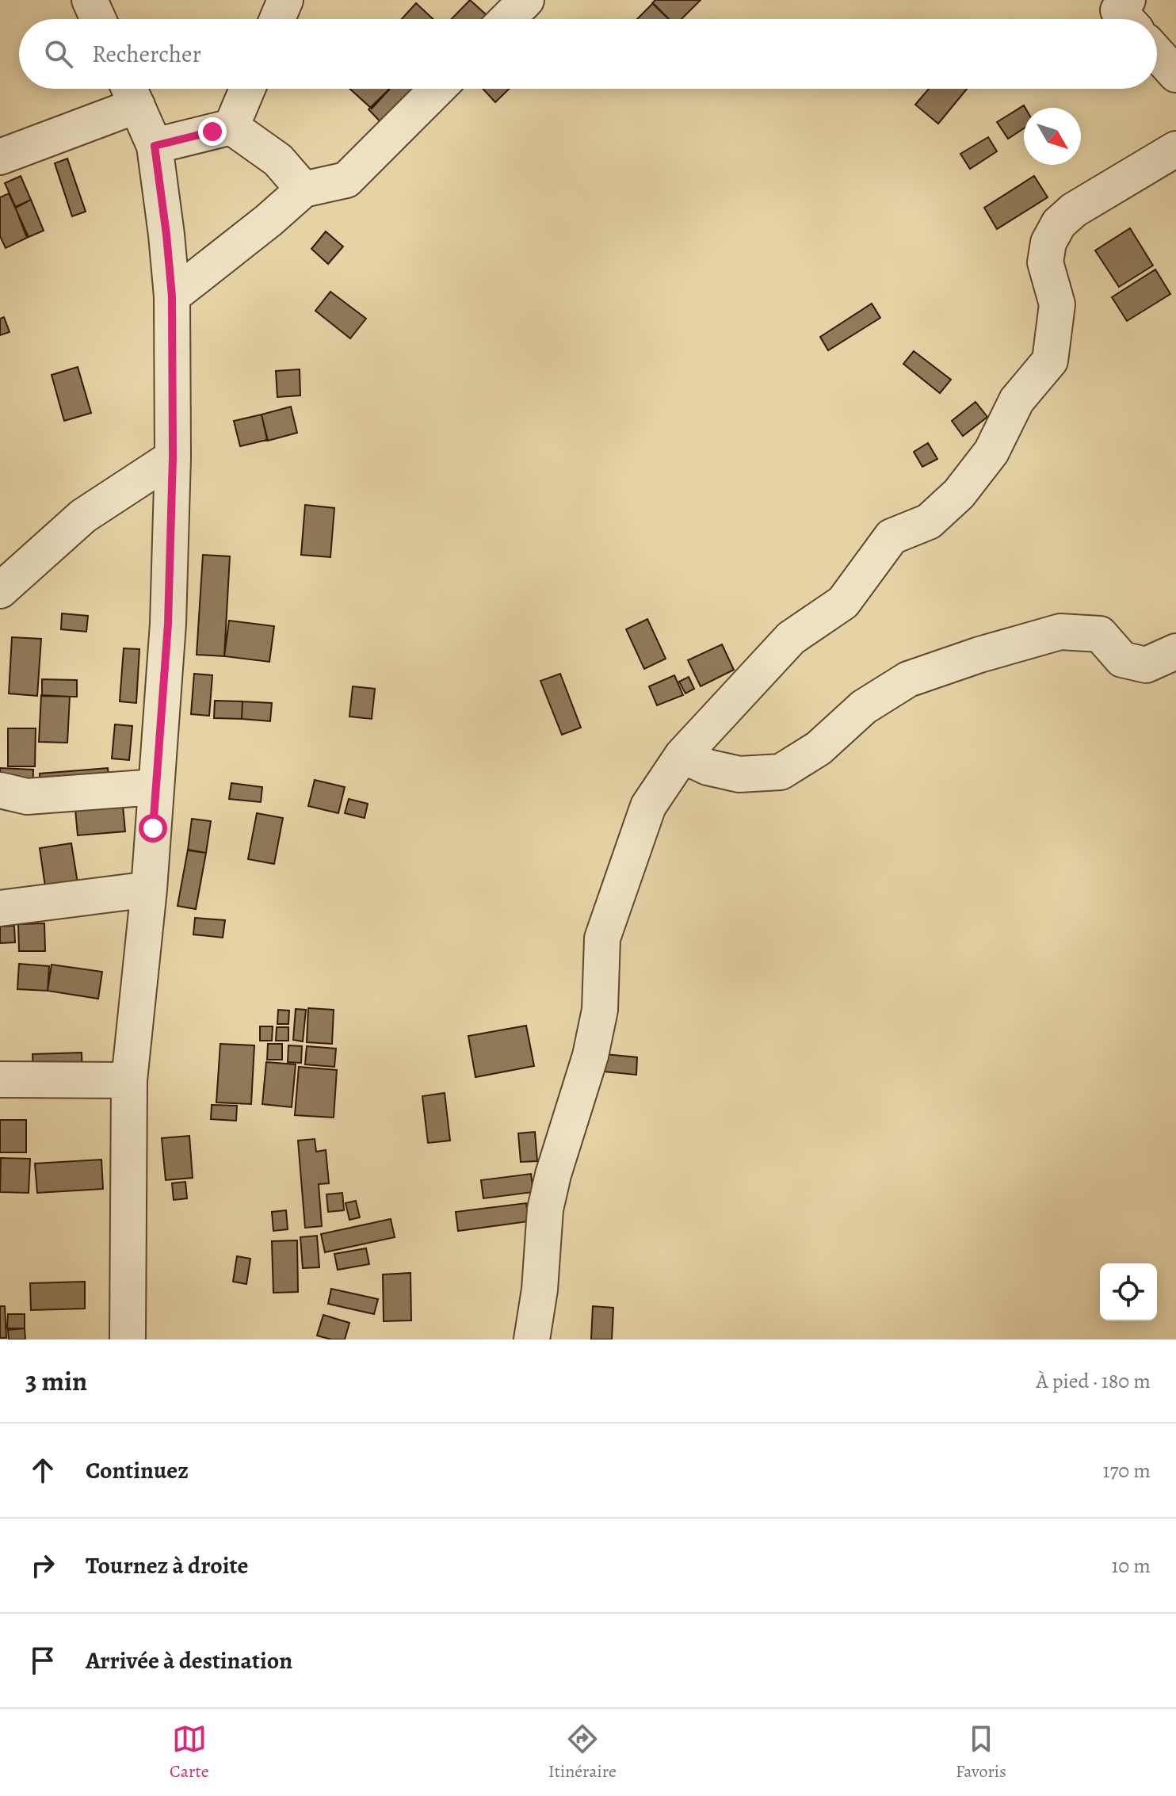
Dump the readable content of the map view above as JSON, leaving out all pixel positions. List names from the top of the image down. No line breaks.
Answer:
{"north":"bottom right","page":{"search":"Rechercher","heading":["3 min","À pied · 180 m"],"list":[["Continuez","170 m"],["Tournez à droite","10 m"],"Arrivée à destination"],"nav":["Carte","Itinéraire","Favoris"]}}
